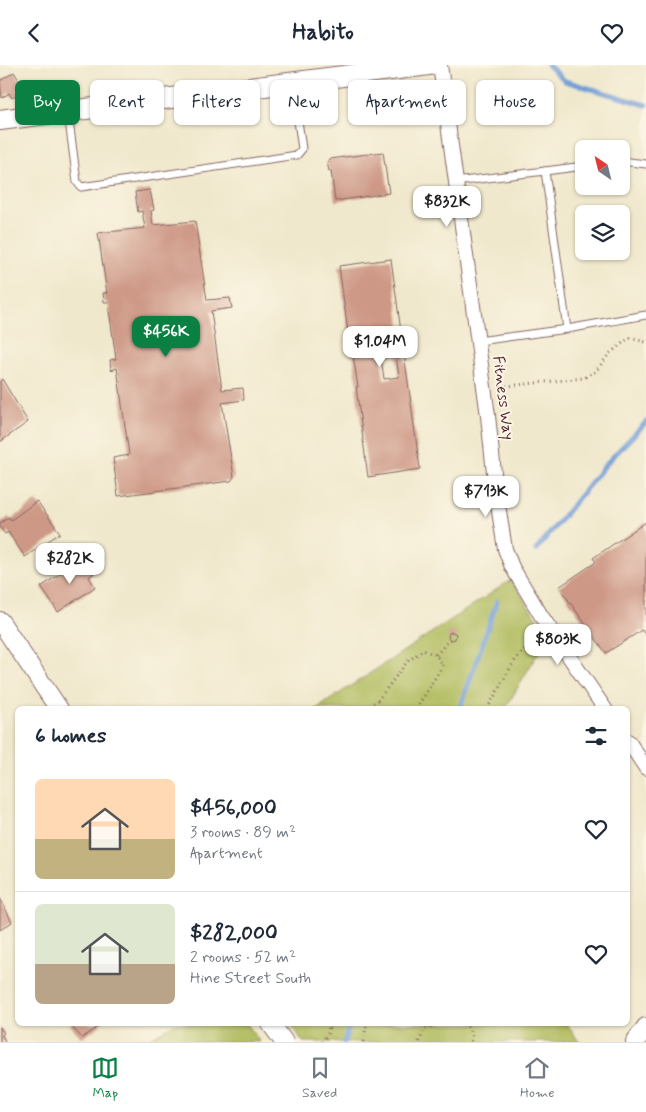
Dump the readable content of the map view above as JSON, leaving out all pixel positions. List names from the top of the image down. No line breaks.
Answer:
{"streets":{"street":["Fitness Way"]},"north":"top left","page":{"header":"Habito","chip":["Buy","Rent","Filters","New","Apartment","House"],"price":["$832K","$456K","$1.04M","$713K","$282K","$803K"],"heading":"6 homes","list":[{"name":"$456,000","note":"3 rooms · 89 m² · Apartment"},{"name":"$282,000","note":"2 rooms · 52 m² · Hine Street South"}],"tabs":["Map","Saved","Home"]}}
